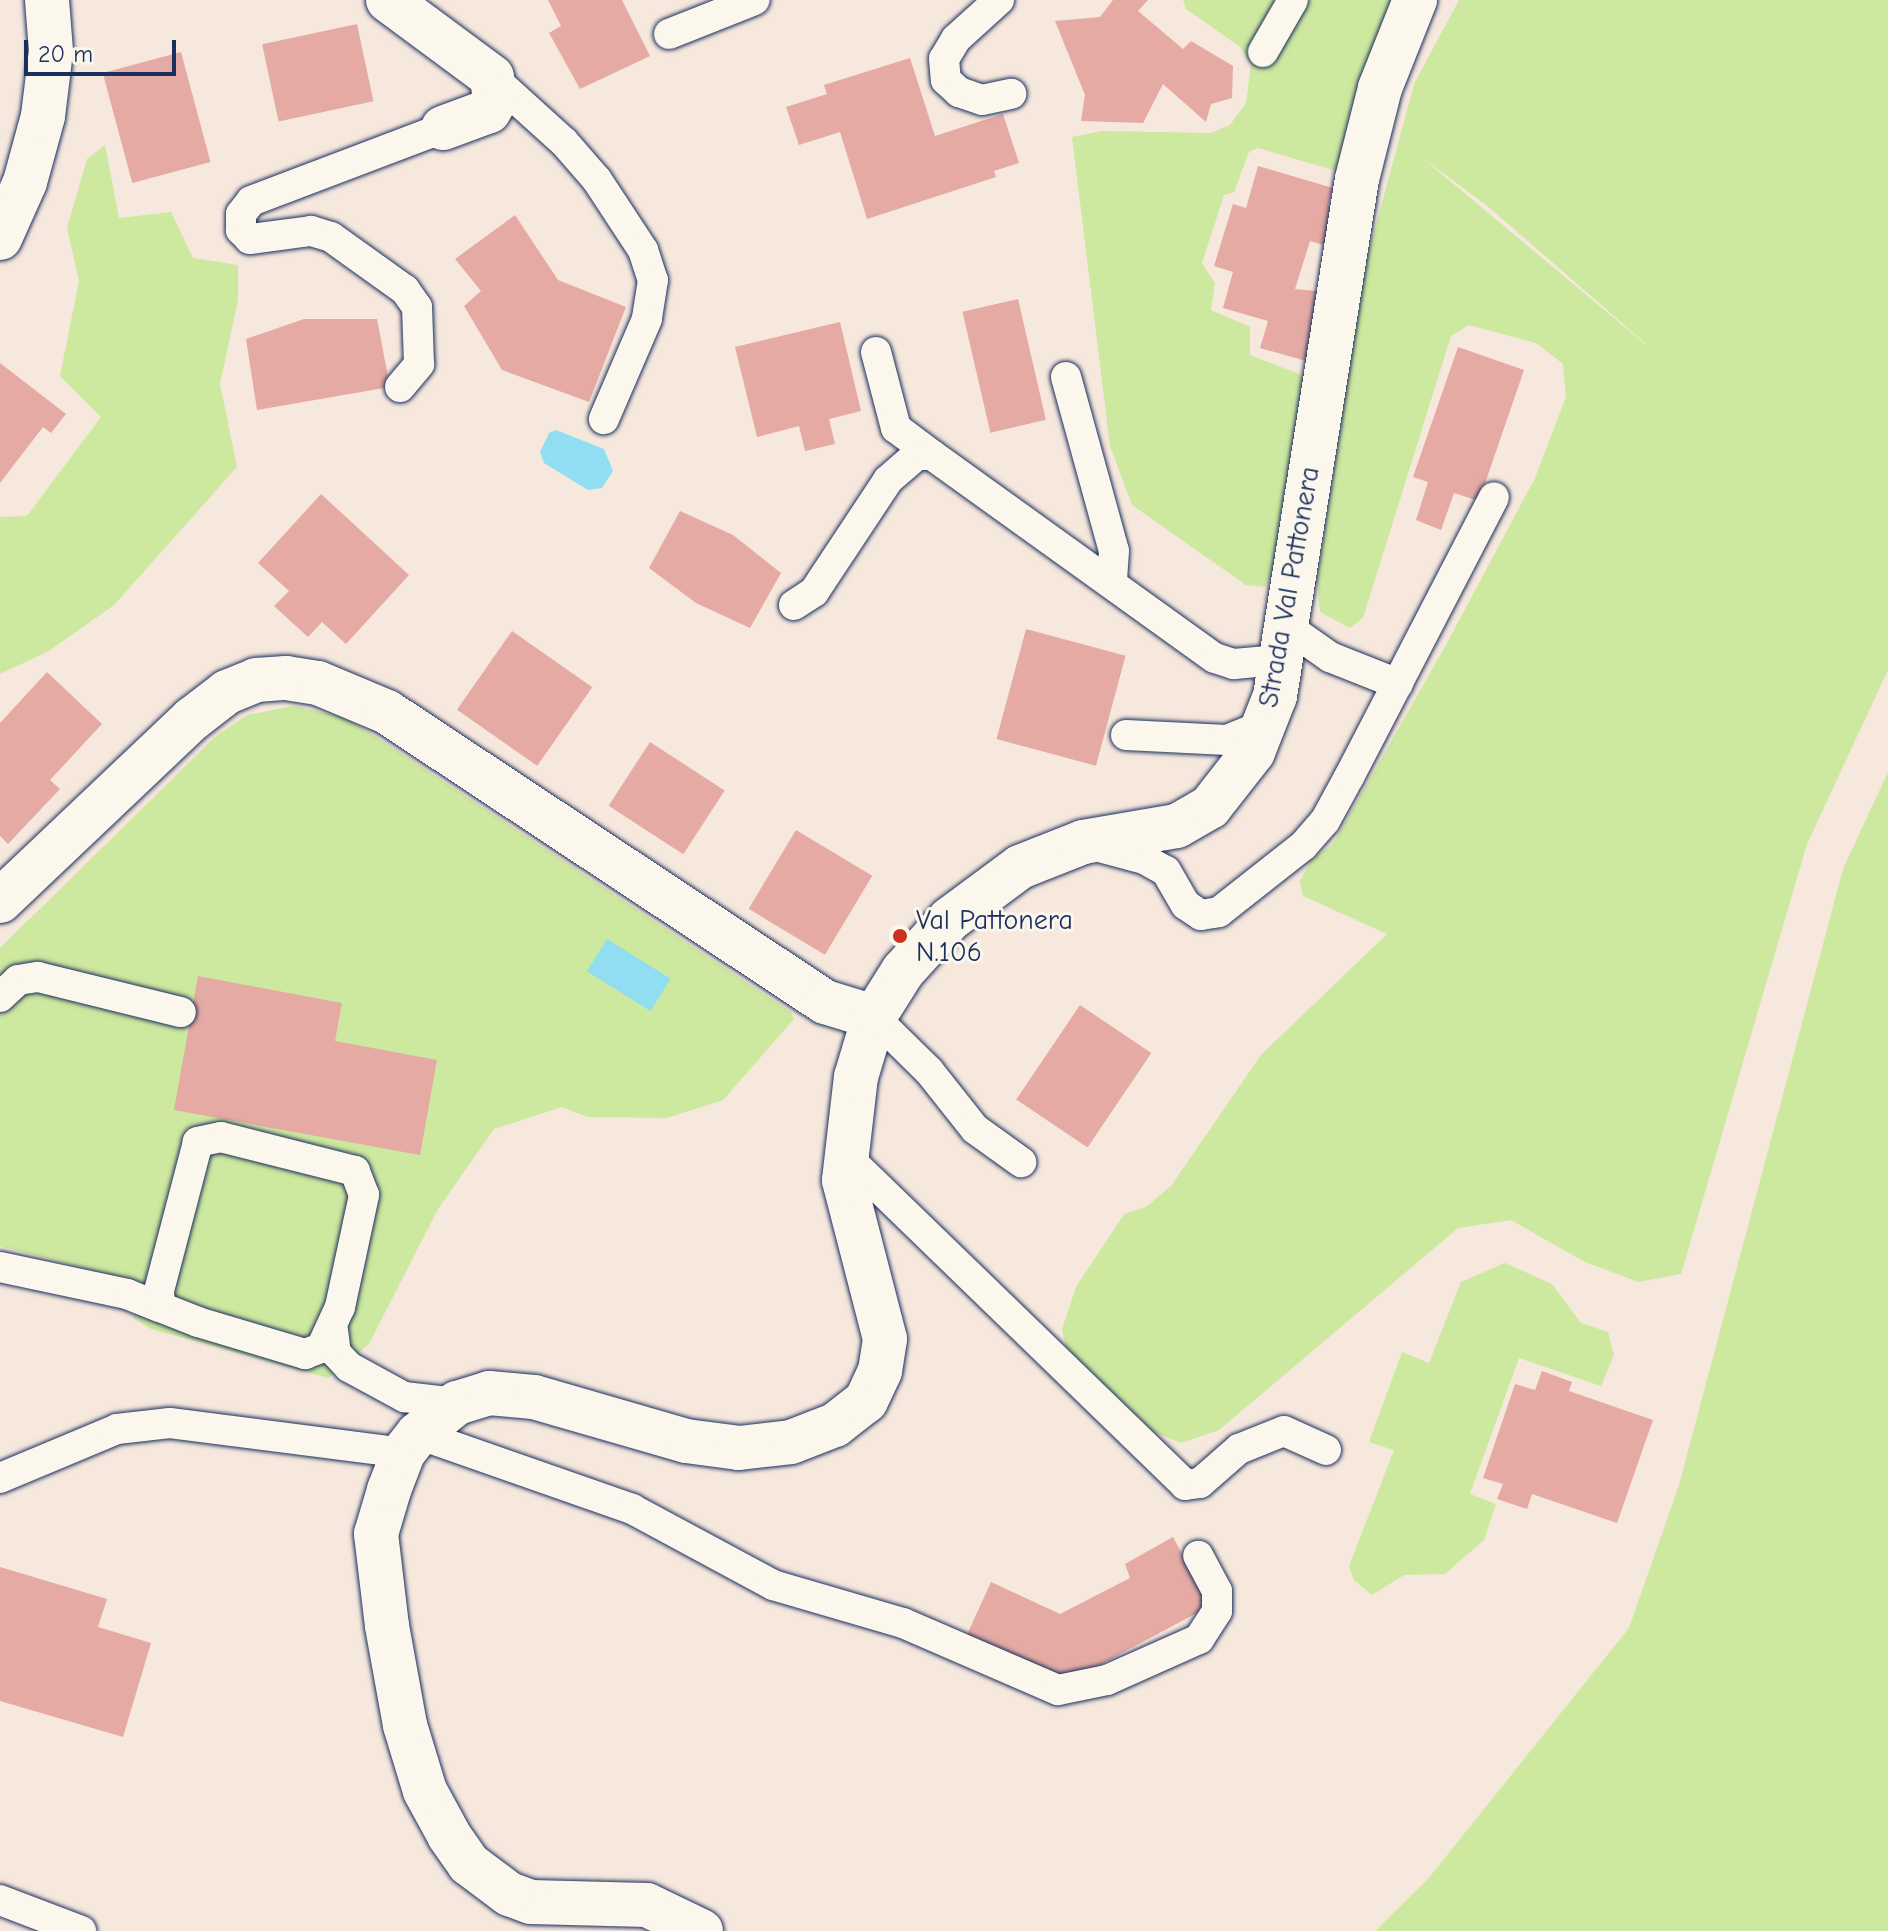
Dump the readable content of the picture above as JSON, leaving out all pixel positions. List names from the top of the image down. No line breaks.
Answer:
{"streets":{"street":["Strada Val Pattonera"]},"places":["Val Pattonera N.106"],"scale_bar":"20 m"}
